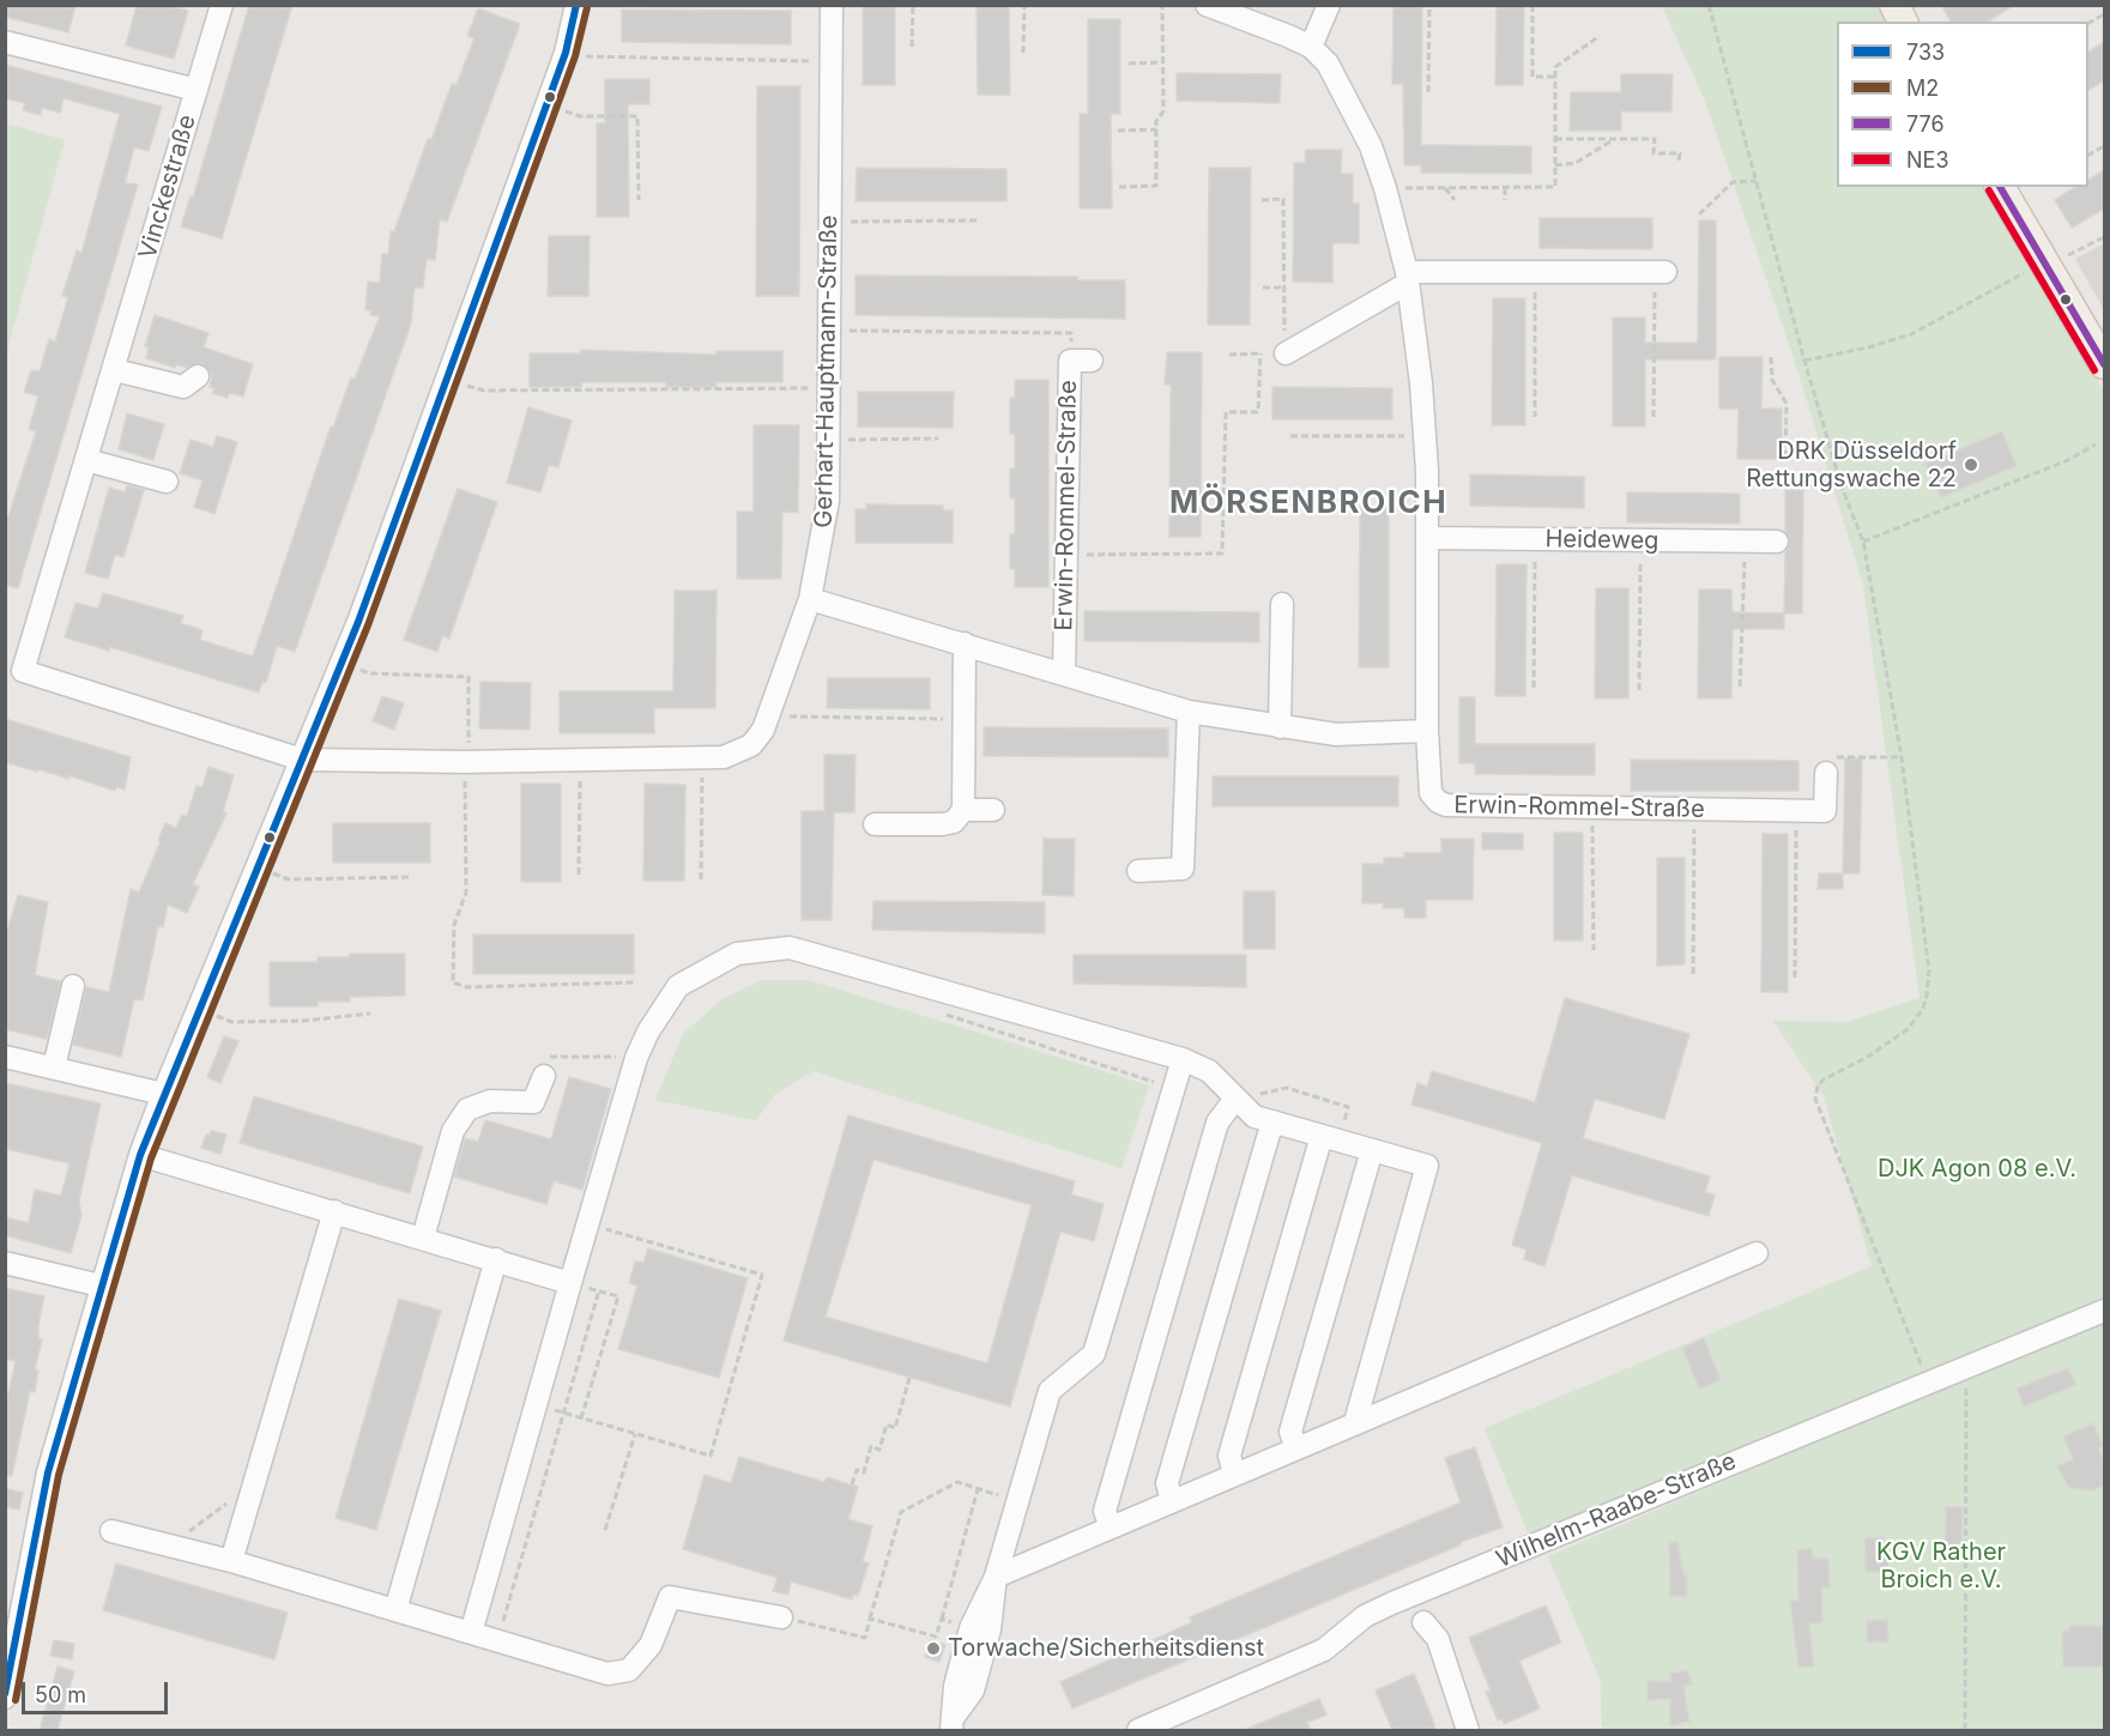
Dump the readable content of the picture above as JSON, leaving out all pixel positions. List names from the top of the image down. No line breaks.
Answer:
{"streets":{"street":["Vinckestraße","Gerhart-Hauptmann-Straße","Erwin-Rommel-Straße","Heideweg","Wilhelm-Raabe-Straße"]},"crossings":[["Vinckestraße","Gerhart-Hauptmann-Straße"]],"districts":["MÖRSENBROICH"],"parks":["DJK Agon 08 e.V.","KGV Rather Broich e.V."],"places":["DRK Düsseldorf Rettungswache 22","Torwache/Sicherheitsdienst"],"lines":["transit line 733","transit line M2","transit line 776","transit line NE3"],"legend":["733","M2","776","NE3"],"scale_bar":"50 m"}
